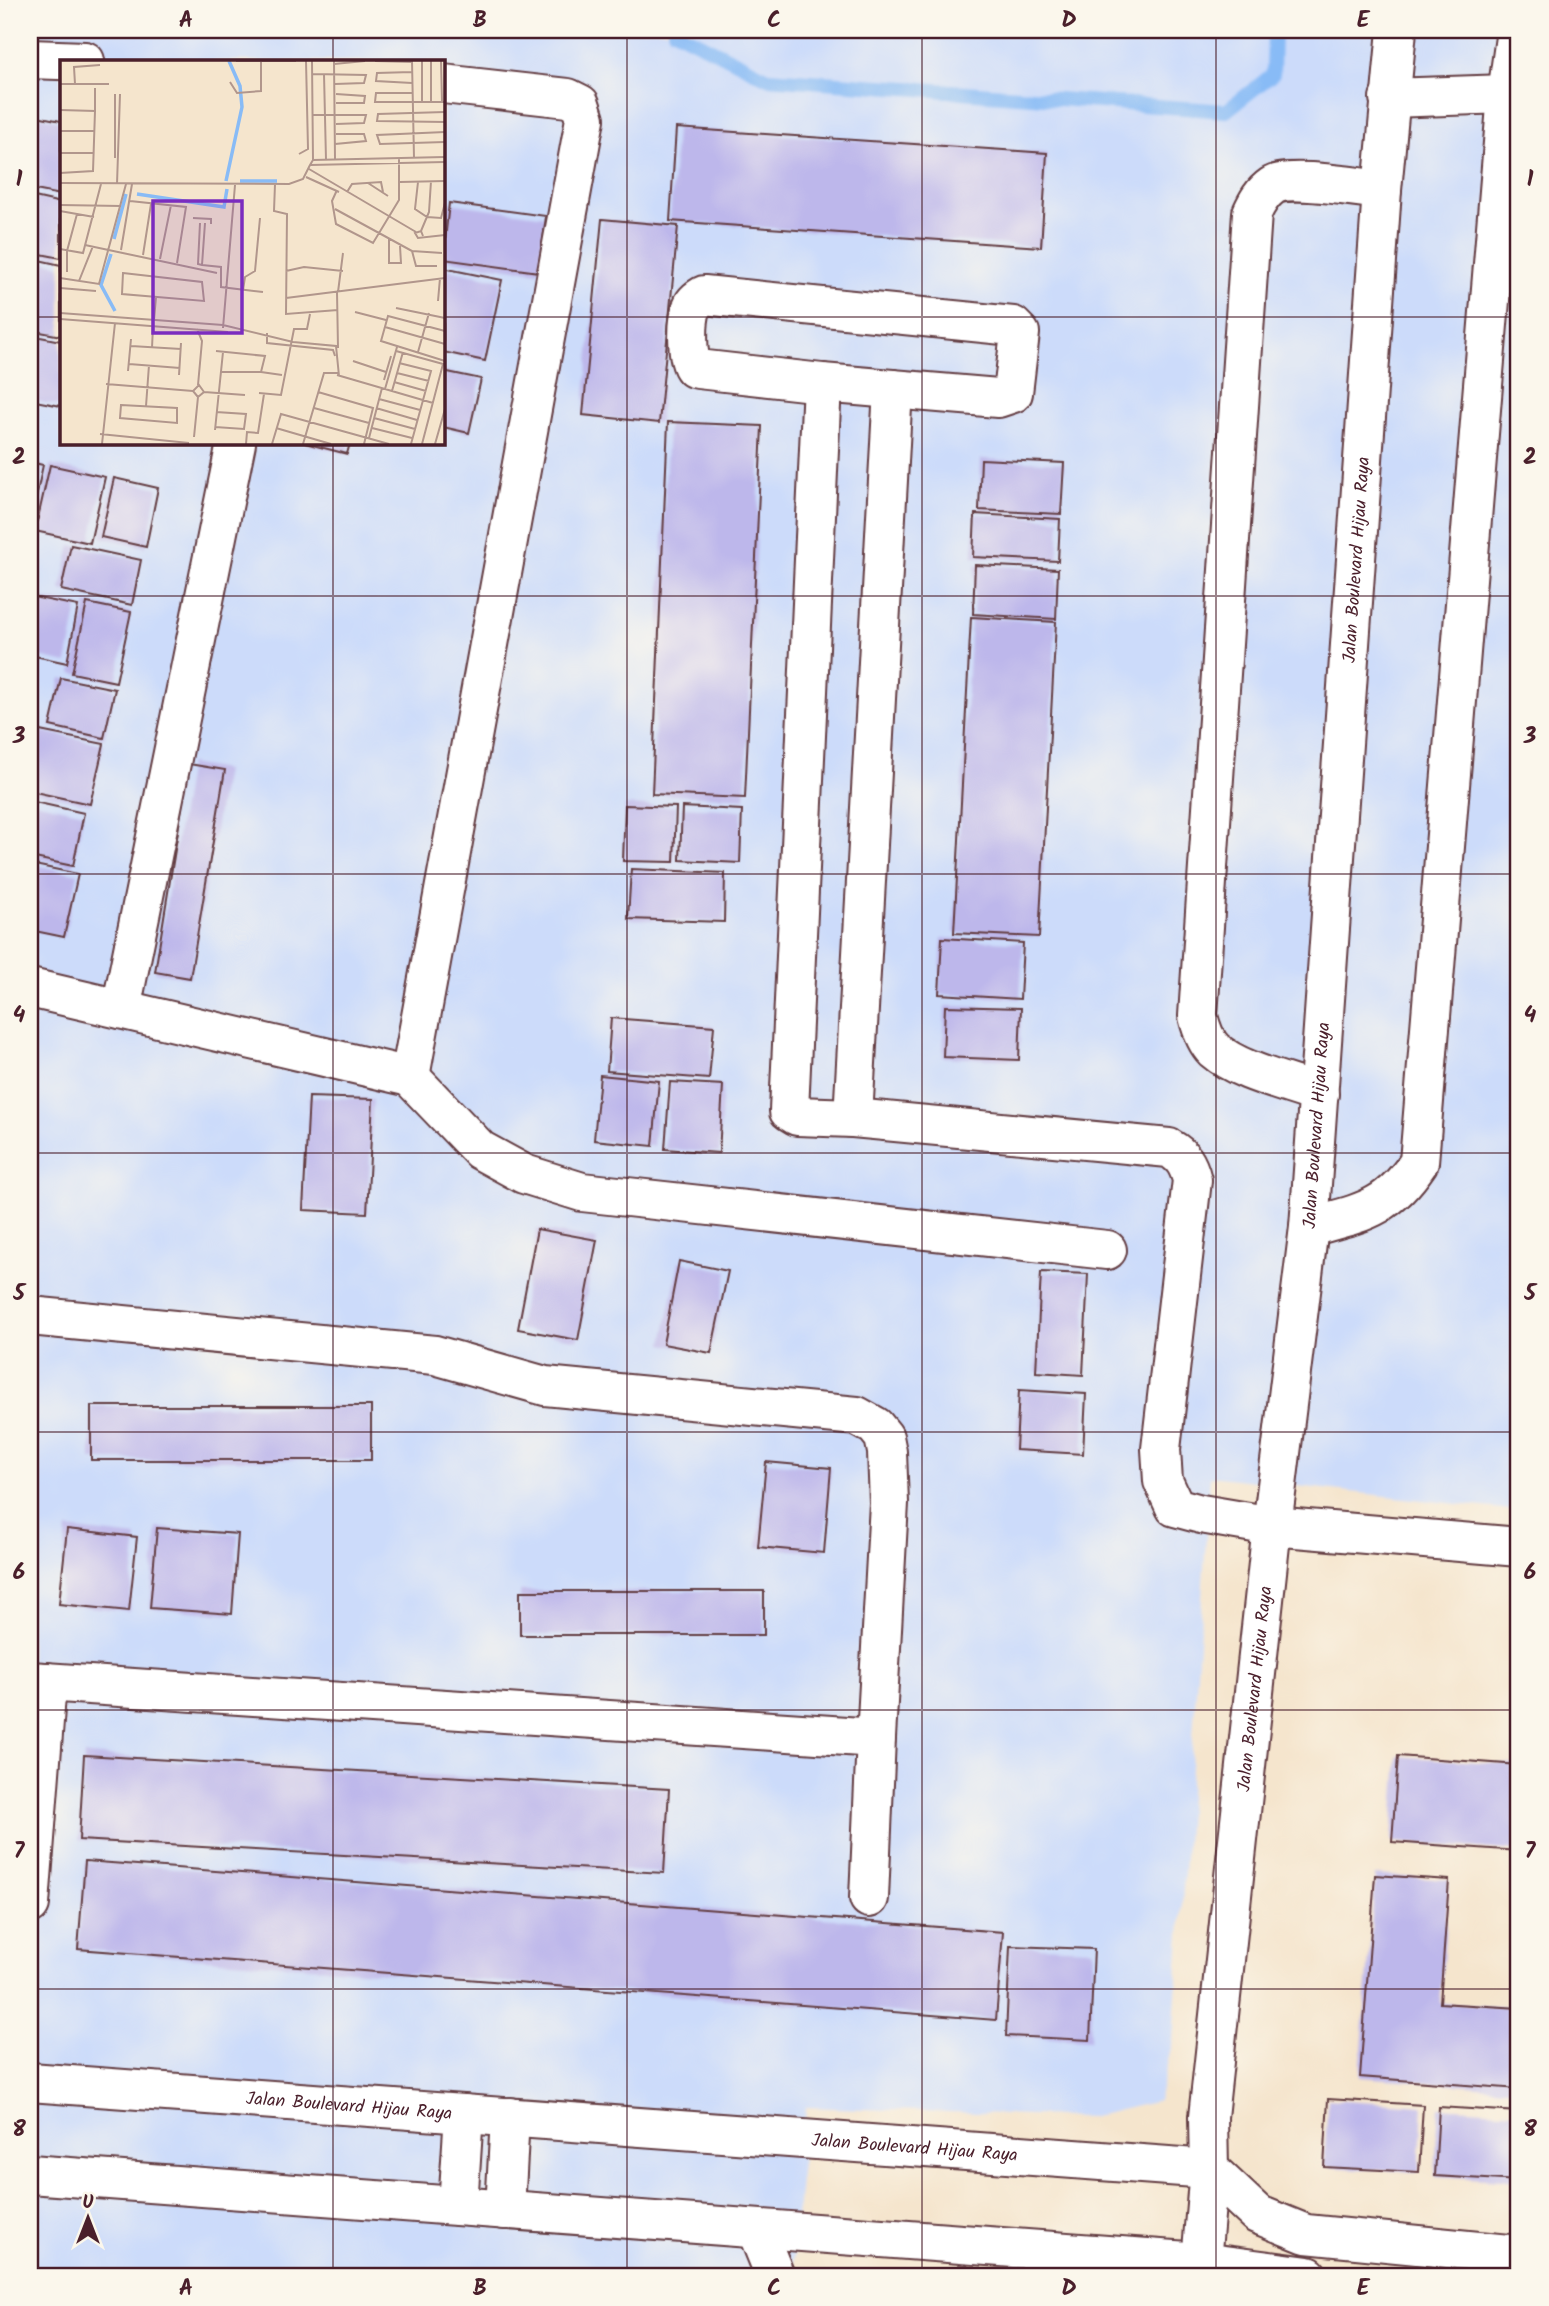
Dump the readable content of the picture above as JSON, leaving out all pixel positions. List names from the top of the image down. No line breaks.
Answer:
{"streets":{"street":["Jalan Boulevard Hijau Raya"]},"north":"top","grid":{"columns":["A","B","C","D","E"],"rows":["1","2","3","4","5","6","7","8"]}}
